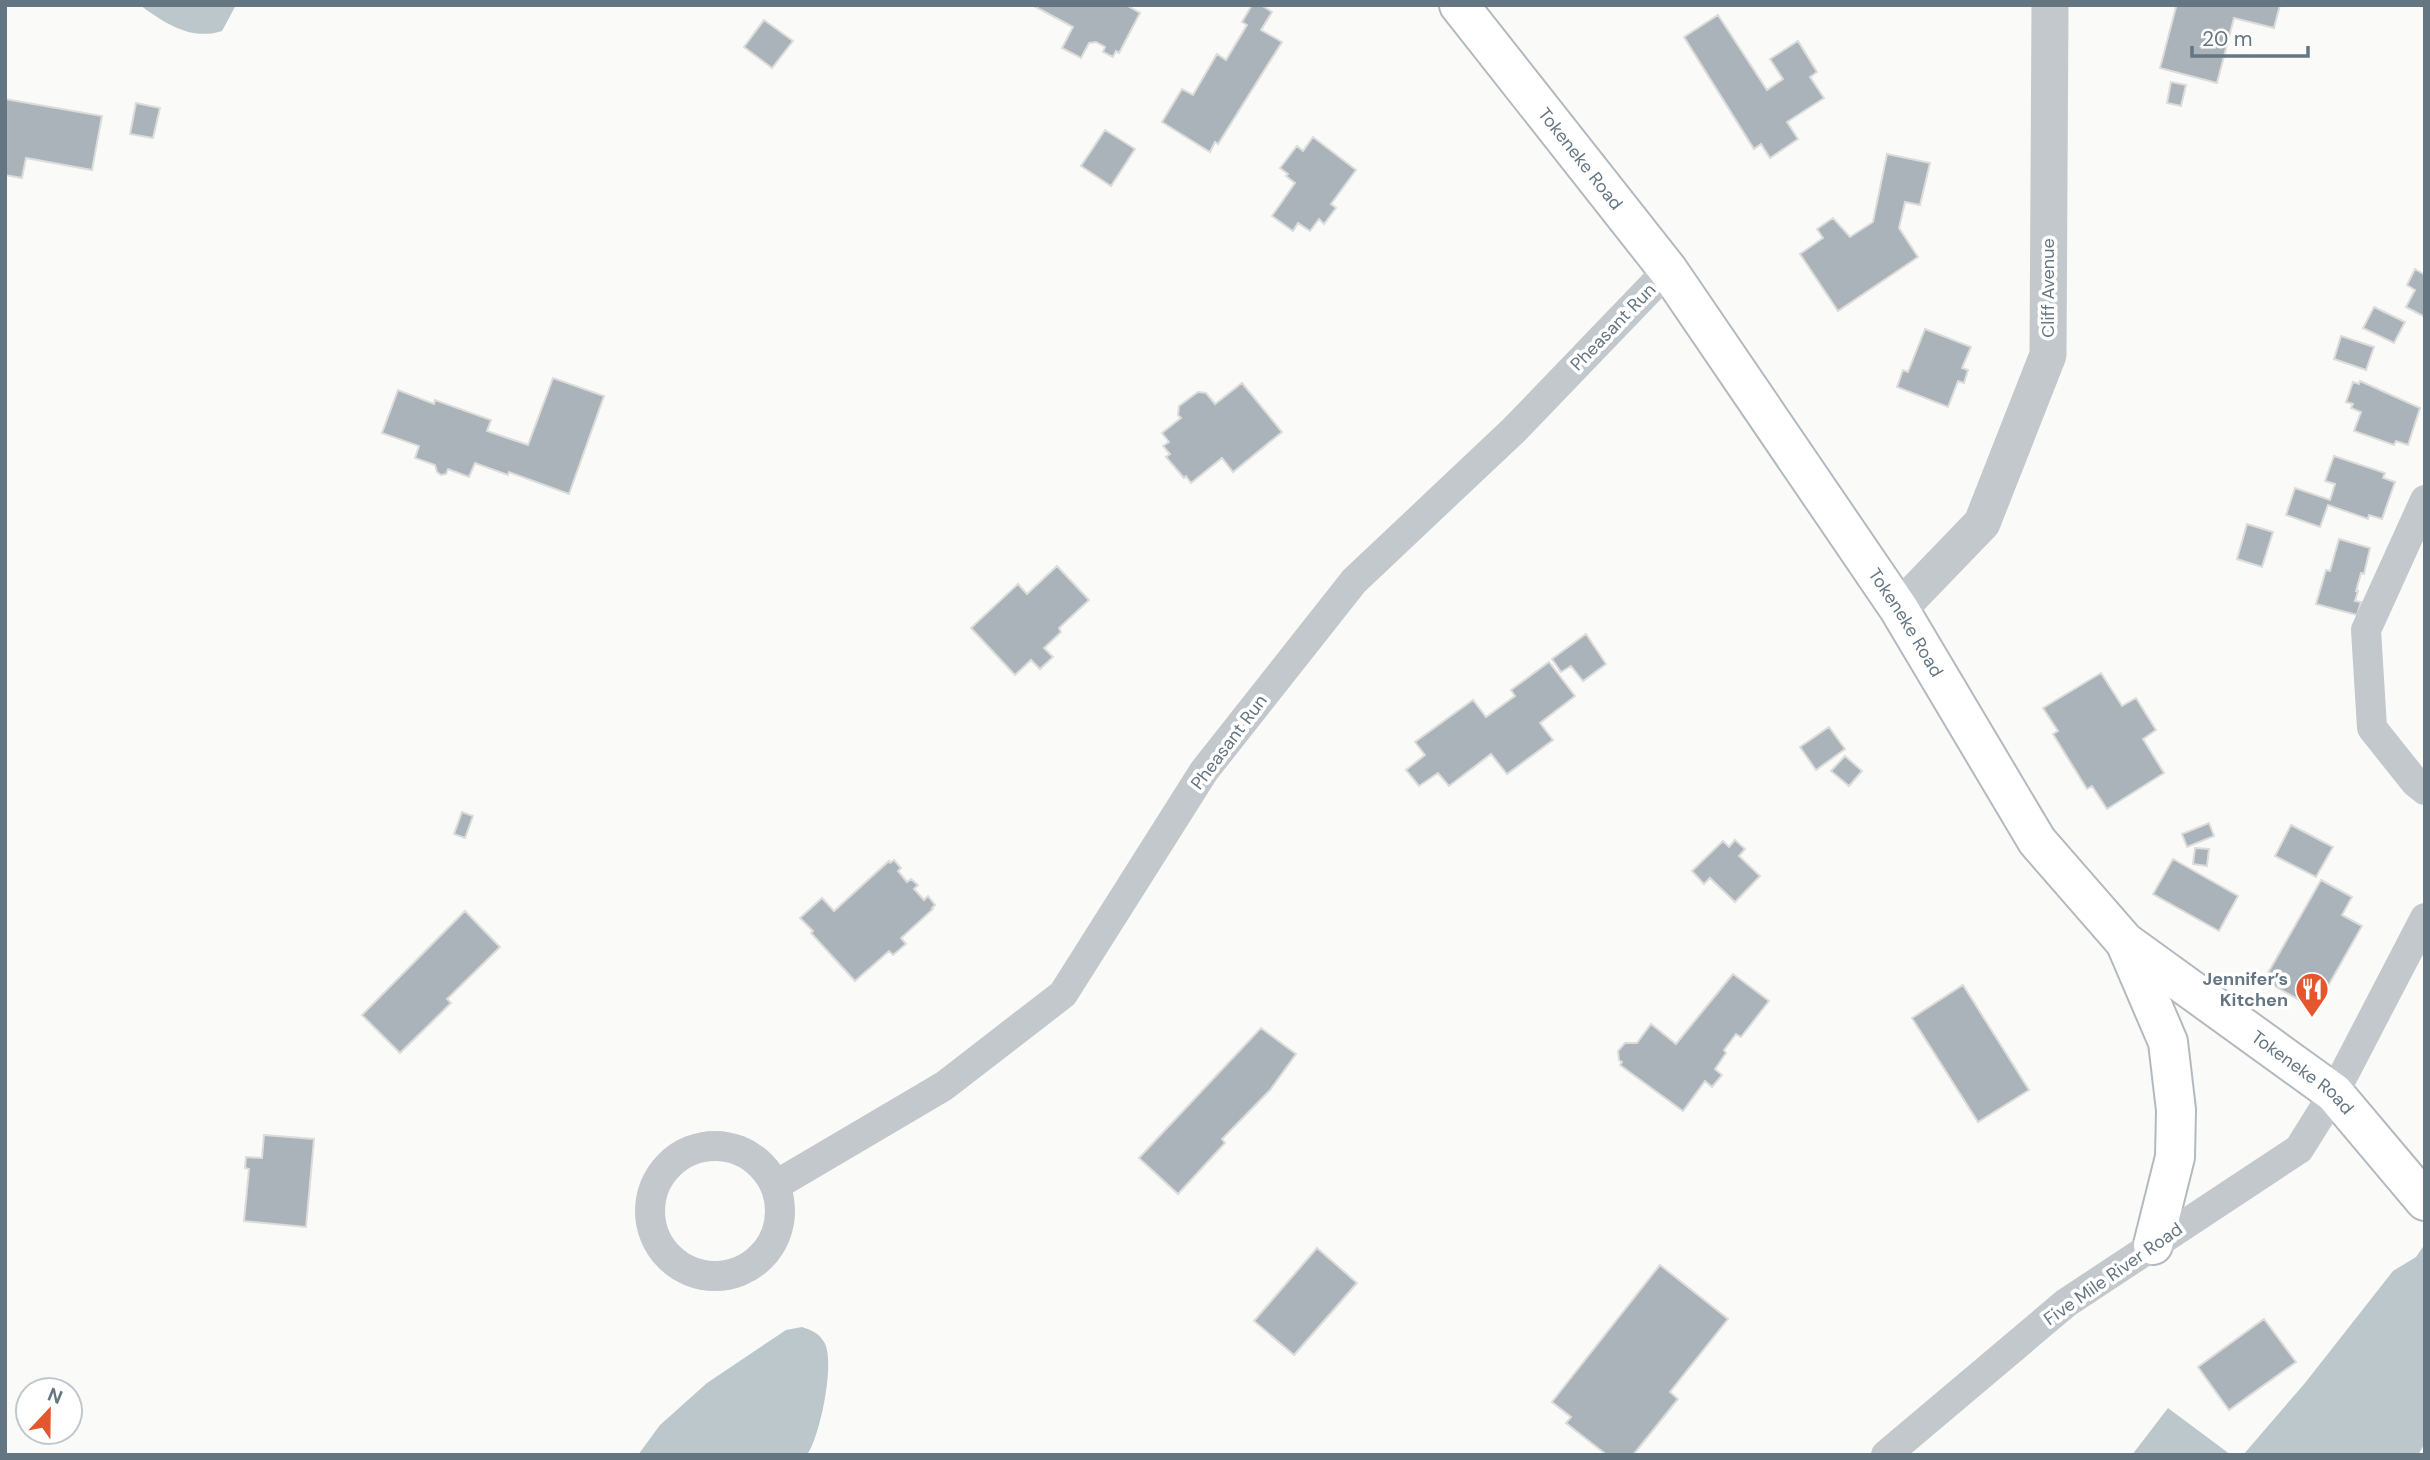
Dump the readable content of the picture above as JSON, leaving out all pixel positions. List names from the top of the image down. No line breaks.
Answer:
{"streets":{"main road":["Tokeneke Road"],"street":["Cliff Avenue","Pheasant Run","Five Mile River Road"]},"crossings":[["Tokeneke Road","Cliff Avenue"],["Tokeneke Road","Pheasant Run"],["Tokeneke Road","Five Mile River Road"]],"places":{"restaurant":["Jennifer’s Kitchen"]},"scale_bar":"20 m","north":"top"}
